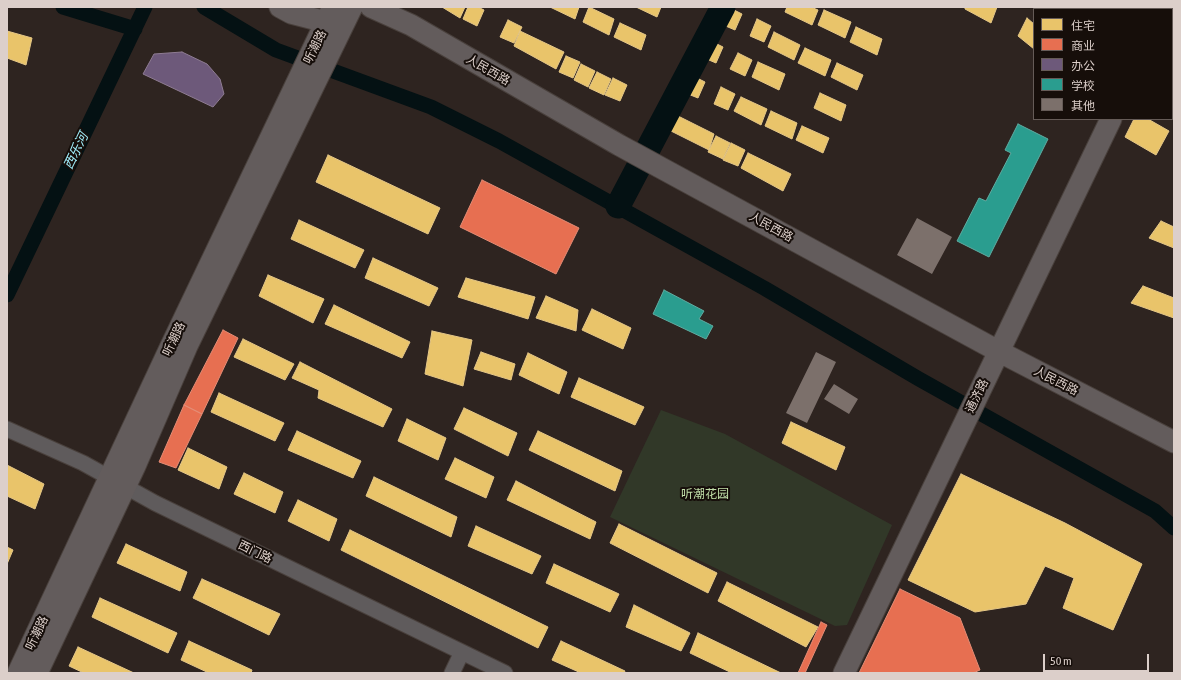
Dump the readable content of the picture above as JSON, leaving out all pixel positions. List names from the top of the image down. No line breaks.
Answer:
{"streets":{"street":["听潮路","人民西路","通济路","西门路"]},"crossings":[["听潮路","西门路"],["人民西路","通济路"]],"water":["西乐河"],"parks":["听潮花园"],"legend":["住宅","商业","办公","学校","其他"],"scale_bar":"50 m"}
